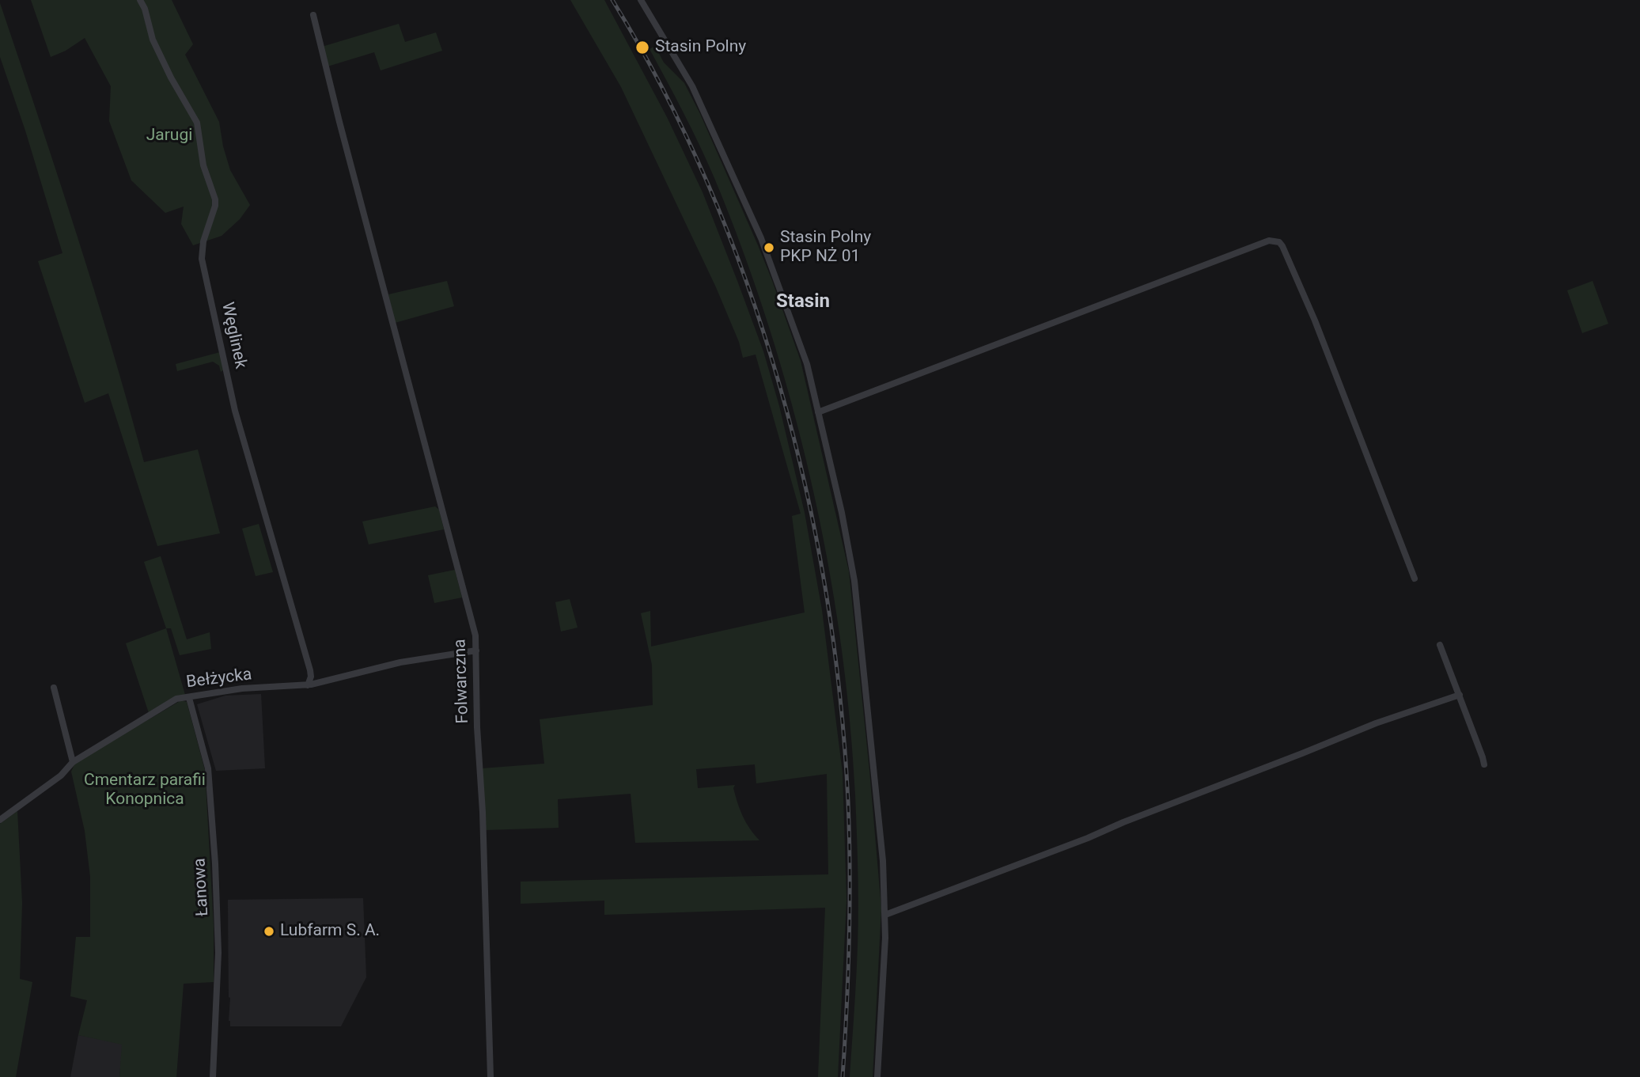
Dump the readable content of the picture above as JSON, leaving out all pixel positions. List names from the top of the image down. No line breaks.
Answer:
{"streets":{"street":["Węglinek","Bełżycka","Folwarczna","Łanowa"]},"crossings":[["Węglinek","Bełżycka"],["Bełżycka","Folwarczna"],["Bełżycka","Łanowa"]],"districts":["Stasin"],"parks":["Jarugi","Cmentarz parafii Konopnica"],"places":["Stasin Polny","Stasin Polny PKP NŻ 01","Lubfarm S. A."]}
